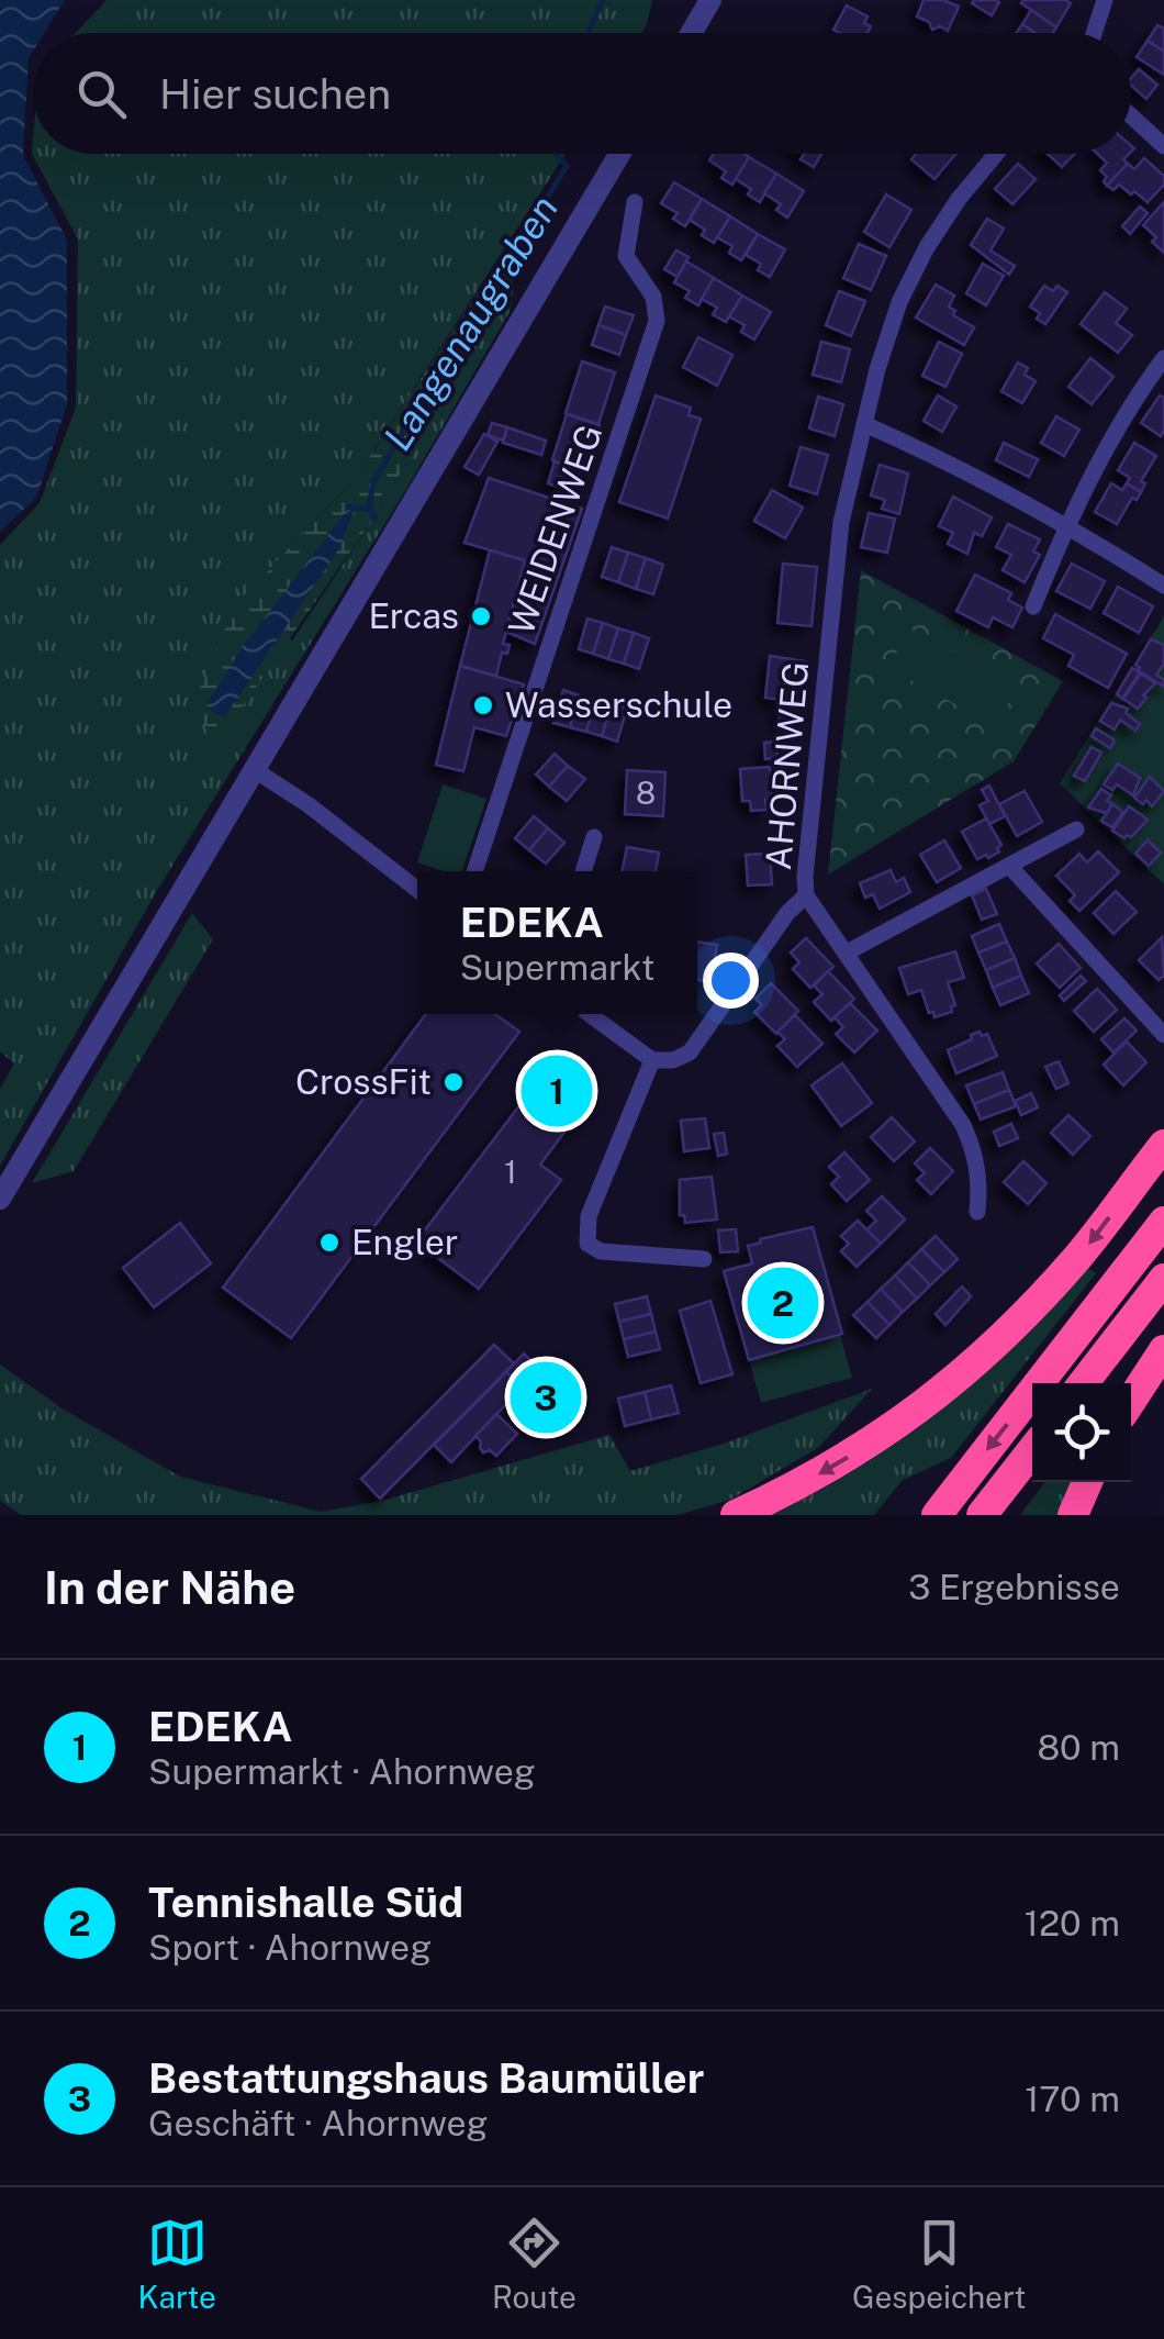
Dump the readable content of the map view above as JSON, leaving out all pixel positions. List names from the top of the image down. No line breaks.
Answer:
{"streets":{"street":["WEIDENWEG","AHORNWEG"]},"water":["Langenaugraben"],"places":["Ercas","Wasserschule","CrossFit","Engler"],"house_numbers":["8","1"],"page":{"search":"Hier suchen","popup":["EDEKA","Supermarkt"],"pins":["1","2","3"],"heading":["In der Nähe","3 Ergebnisse"],"list":[{"mark":"1","name":"EDEKA","note":"Supermarkt · Ahornweg","value":"80 m"},{"mark":"2","name":"Tennishalle Süd","note":"Sport · Ahornweg","value":"120 m"},{"mark":"3","name":"Bestattungshaus Baumüller","note":"Geschäft · Ahornweg","value":"170 m"}],"nav":["Karte","Route","Gespeichert"]}}
